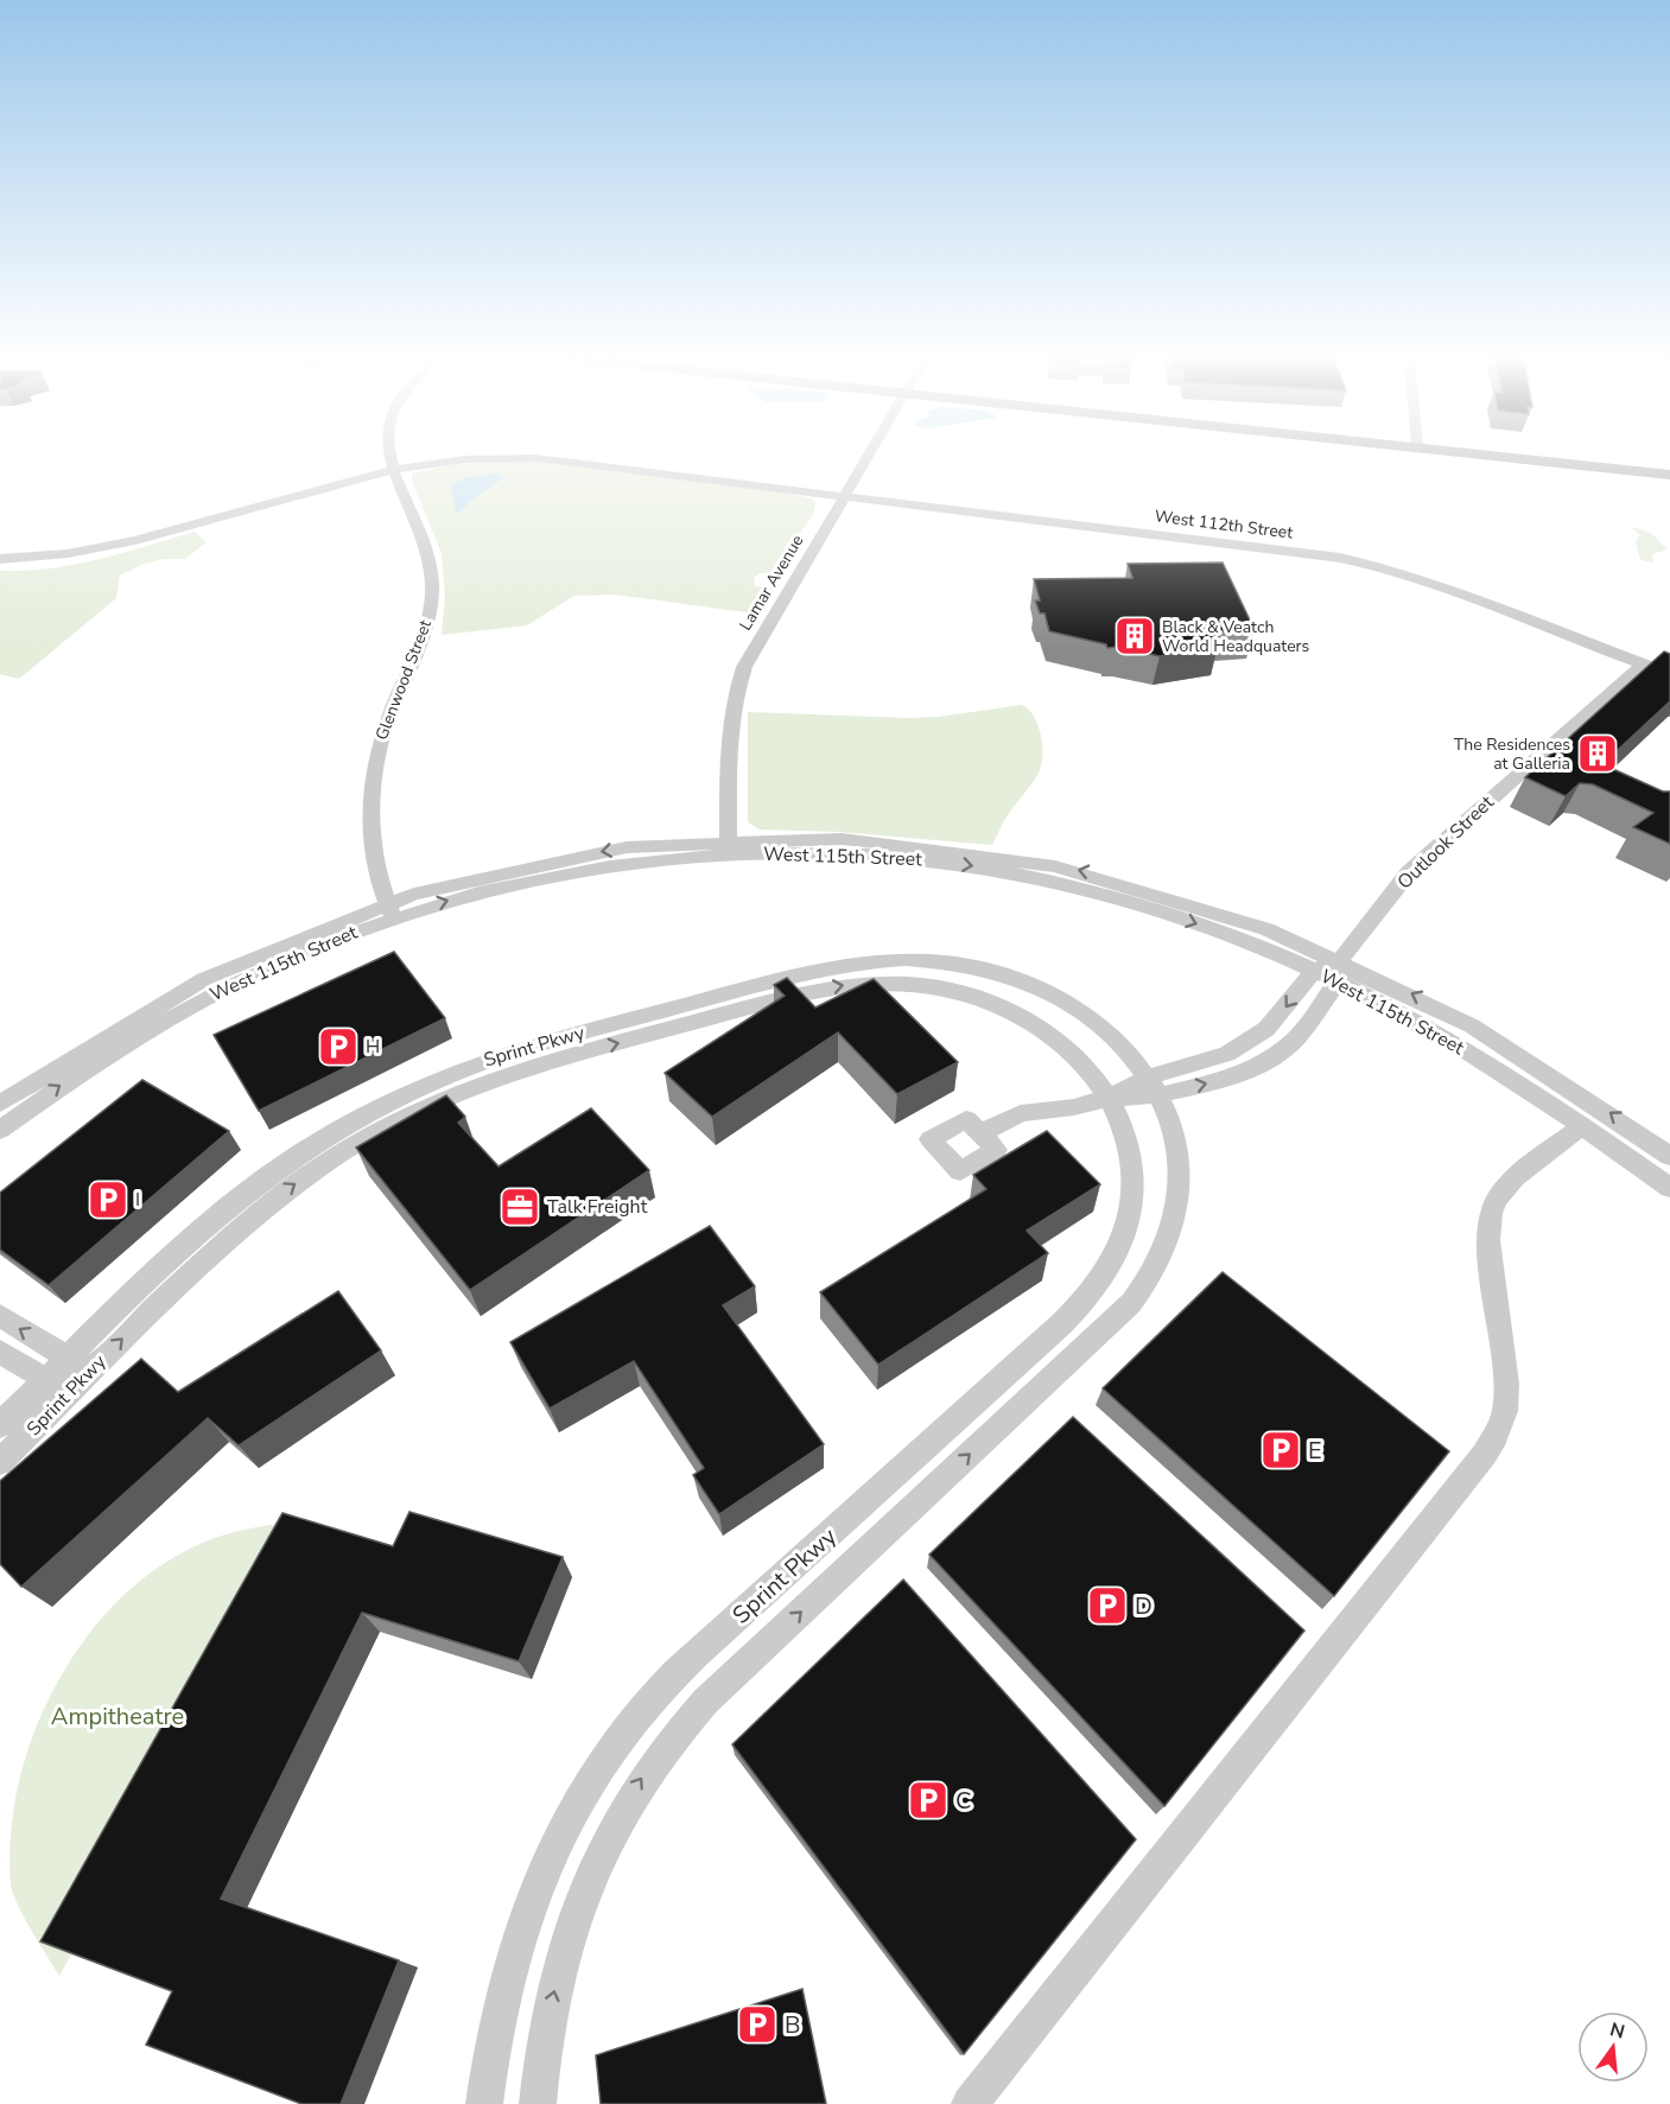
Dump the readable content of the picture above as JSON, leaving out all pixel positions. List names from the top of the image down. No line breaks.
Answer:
{"streets":{"street":["West 112th Street","Lamar Avenue","Glenwood Street","Outlook Street","West 115th Street","Sprint Pkwy"]},"crossings":[["West 112th Street","Lamar Avenue"],["West 112th Street","Glenwood Street"],["West 112th Street","Outlook Street"],["Lamar Avenue","West 115th Street"],["Glenwood Street","West 115th Street"],["Outlook Street","West 115th Street"]],"one_way":["Sprint Pkwy"],"parks":["Ampitheatre"],"places":{"building":["Black & Veatch World Headquaters","The Residences at Galleria"],"parking":["H","I","E","D","C","B"],"office":["Talk Freight"]},"north":"top"}
